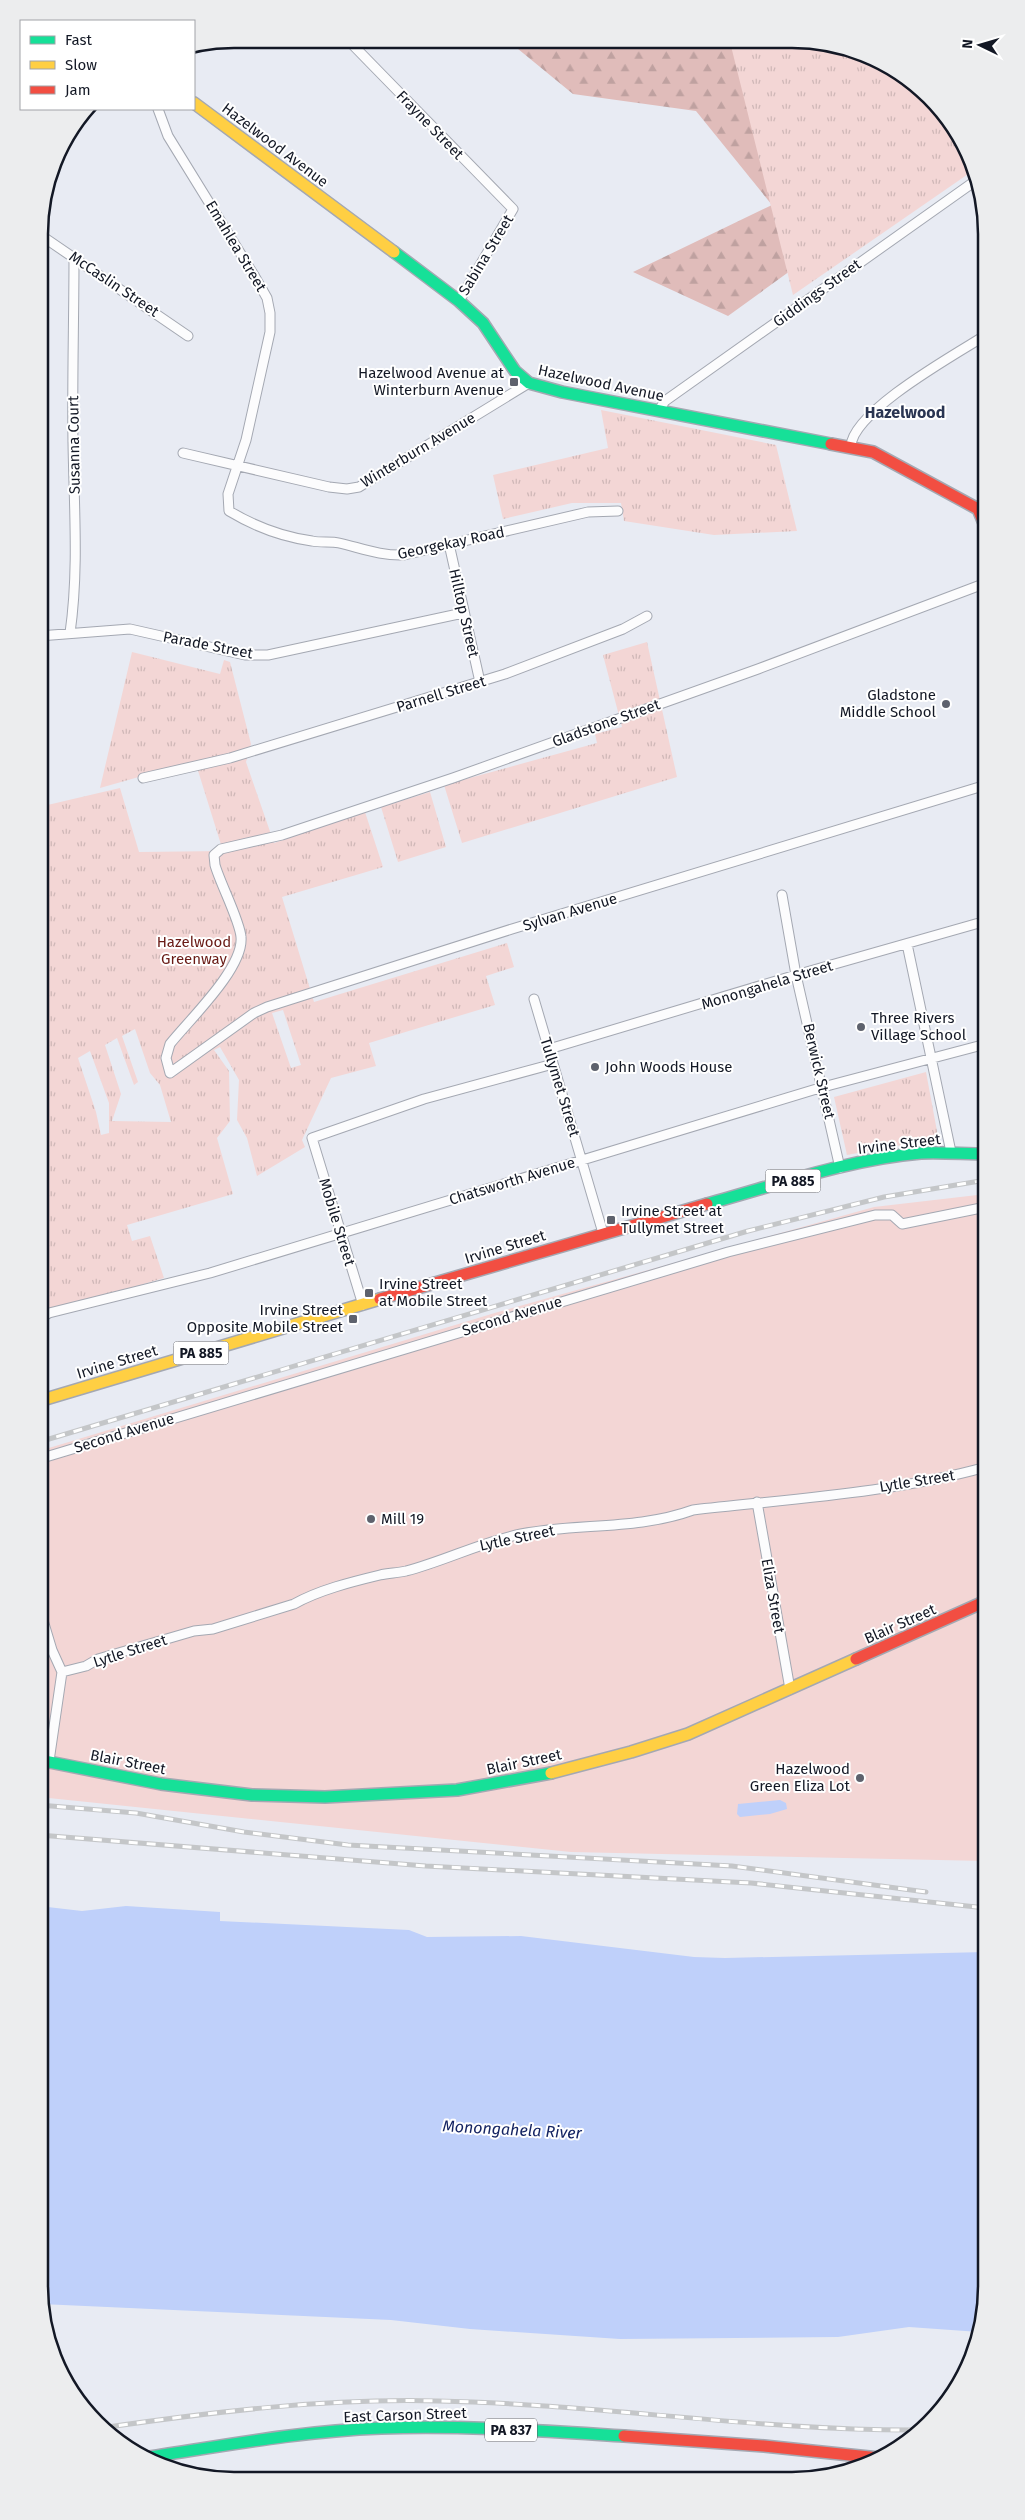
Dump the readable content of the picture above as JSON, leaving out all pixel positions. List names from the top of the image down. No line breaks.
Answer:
{"streets":{"main road":["Hazelwood Avenue","Irvine Street","PA 885","Blair Street","East Carson Street","PA 837"],"street":["Frayne Street","Emahlea Street","Sabina Street","McCaslin Street","Giddings Street","Susanna Court","Winterburn Avenue","Georgekay Road","Hilltop Street","Parade Street","Parnell Street","Gladstone Street","Sylvan Avenue","Monongahela Street","Berwick Street","Tullymet Street","Chatsworth Avenue","Mobile Street","Second Avenue","Lytle Street","Eliza Street"]},"crossings":[["Frayne Street","Sabina Street"],["Hazelwood Avenue","Sabina Street"],["Hazelwood Avenue","Giddings Street"],["Hazelwood Avenue","Winterburn Avenue"],["Emahlea Street","Winterburn Avenue"],["Emahlea Street","Georgekay Road"],["McCaslin Street","Susanna Court"],["Susanna Court","Parade Street"],["Georgekay Road","Hilltop Street"],["Hilltop Street","Parade Street"],["Hilltop Street","Parnell Street"],["Gladstone Street","Sylvan Avenue"],["Monongahela Street","Berwick Street"],["Monongahela Street","Tullymet Street"],["Berwick Street","Irvine Street"],["Berwick Street","Chatsworth Avenue"],["Tullymet Street","Irvine Street"],["Tullymet Street","Chatsworth Avenue"],["Tullymet Street","Mobile Street"],["Irvine Street","Mobile Street"],["Chatsworth Avenue","Mobile Street"],["Lytle Street","Eliza Street"],["Eliza Street","Blair Street"]],"districts":["Hazelwood"],"water":["Monongahela River"],"parks":["Hazelwood Greenway"],"places":{"transit":["Hazelwood Avenue at Winterburn Avenue","Irvine Street at Tullymet Street","Irvine Street at Mobile Street","Irvine Street Opposite Mobile Street"],"other":["Gladstone Middle School","Three Rivers Village School","John Woods House","Mill 19","Hazelwood Green Eliza Lot"]},"legend":["Fast","Slow","Jam"],"north":"left"}
